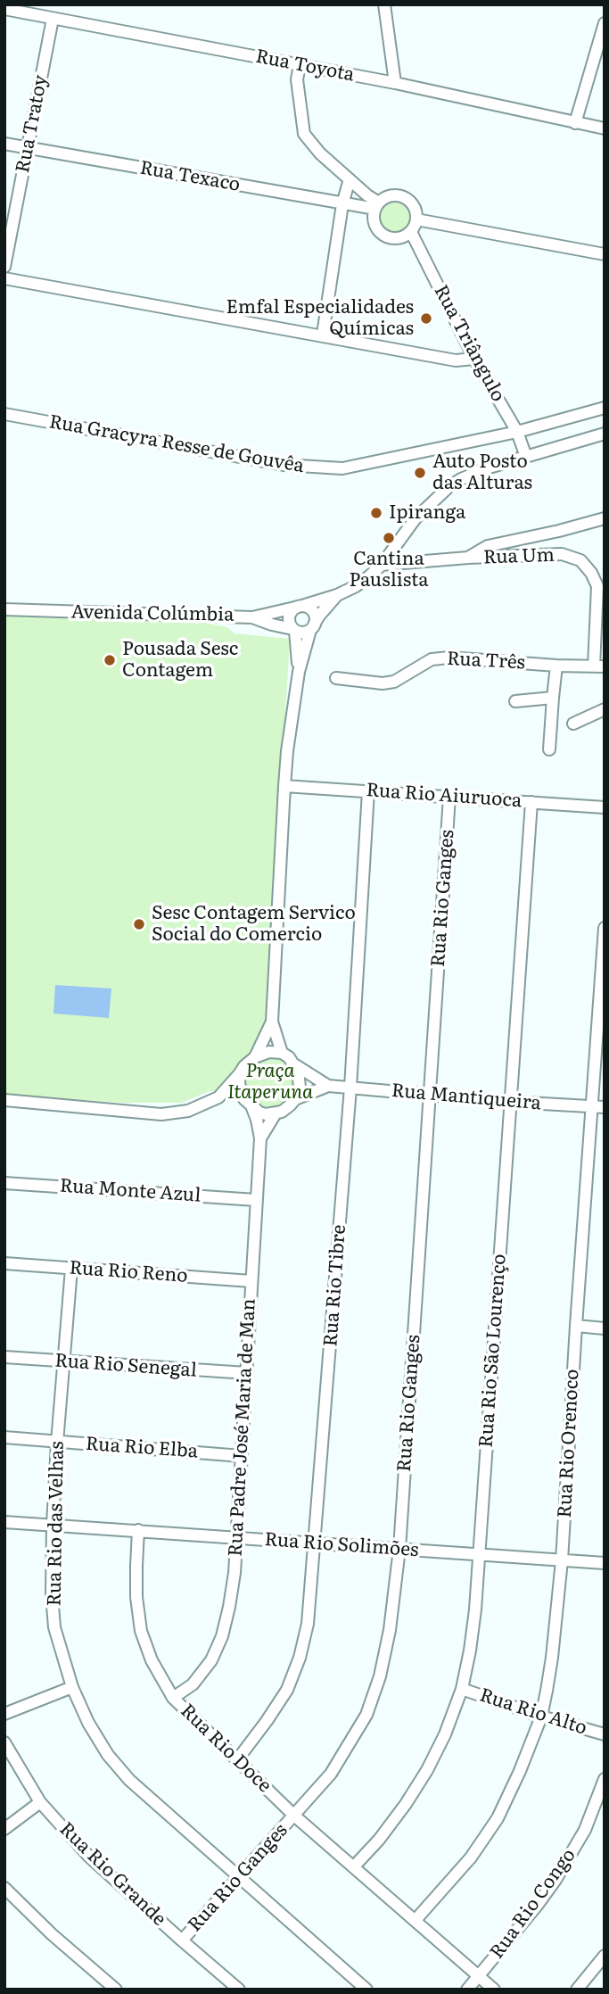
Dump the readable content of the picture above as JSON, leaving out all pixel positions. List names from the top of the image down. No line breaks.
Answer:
{"streets":{"street":["Rua Toyota","Rua Tratoy","Rua Texaco","Rua Triângulo","Rua Gracyra Resse de Gouvêa","Rua Um","Avenida Colúmbia","Rua Três","Rua Rio Aiuruoca","Rua Rio Ganges","Rua Mantiqueira","Rua Monte Azul","Rua Rio Reno","Rua Rio Tibre","Rua Rio São Lourenço","Rua Rio Senegal","Rua Padre José Maria de Man","Rua Rio Orenoco","Rua Rio Elba","Rua Rio das Velhas","Rua Rio Solimões","Rua Rio Alto","Rua Rio Doce","Rua Rio Grande","Rua Rio Congo"]},"crossings":[["Rua Toyota","Rua Tratoy"],["Rua Tratoy","Rua Texaco"],["Rua Texaco","Rua Triângulo"],["Rua Triângulo","Rua Gracyra Resse de Gouvêa"],["Rua Um","Rua Três"],["Rua Rio Aiuruoca","Rua Rio Ganges"],["Rua Rio Aiuruoca","Rua Rio Tibre"],["Rua Rio Aiuruoca","Rua Rio São Lourenço"],["Rua Rio Ganges","Rua Mantiqueira"],["Rua Rio Ganges","Rua Rio das Velhas"],["Rua Rio Ganges","Rua Rio Solimões"],["Rua Rio Ganges","Rua Rio Doce"],["Rua Rio Ganges","Rua Rio Grande"],["Rua Mantiqueira","Rua Rio Tibre"],["Rua Mantiqueira","Rua Rio São Lourenço"],["Rua Mantiqueira","Rua Padre José Maria de Man"],["Rua Mantiqueira","Rua Rio Orenoco"],["Rua Monte Azul","Rua Padre José Maria de Man"],["Rua Rio Reno","Rua Padre José Maria de Man"],["Rua Rio Reno","Rua Rio das Velhas"],["Rua Rio Tibre","Rua Rio Solimões"],["Rua Rio Tibre","Rua Rio Doce"],["Rua Rio São Lourenço","Rua Rio Solimões"],["Rua Rio São Lourenço","Rua Rio Alto"],["Rua Rio São Lourenço","Rua Rio Doce"],["Rua Rio Senegal","Rua Padre José Maria de Man"],["Rua Rio Senegal","Rua Rio das Velhas"],["Rua Padre José Maria de Man","Rua Rio Elba"],["Rua Padre José Maria de Man","Rua Rio Solimões"],["Rua Padre José Maria de Man","Rua Rio Doce"],["Rua Rio Orenoco","Rua Rio Solimões"],["Rua Rio Orenoco","Rua Rio Alto"],["Rua Rio Orenoco","Rua Rio Doce"],["Rua Rio Elba","Rua Rio das Velhas"],["Rua Rio das Velhas","Rua Rio Solimões"],["Rua Rio Solimões","Rua Rio Doce"],["Rua Rio Doce","Rua Rio Congo"]],"parks":["Praça Itaperuna"],"places":["Emfal Especialidades Químicas","Auto Posto das Alturas","Ipiranga","Cantina Pauslista","Pousada Sesc Contagem","Sesc Contagem Servico Social do Comercio"]}
